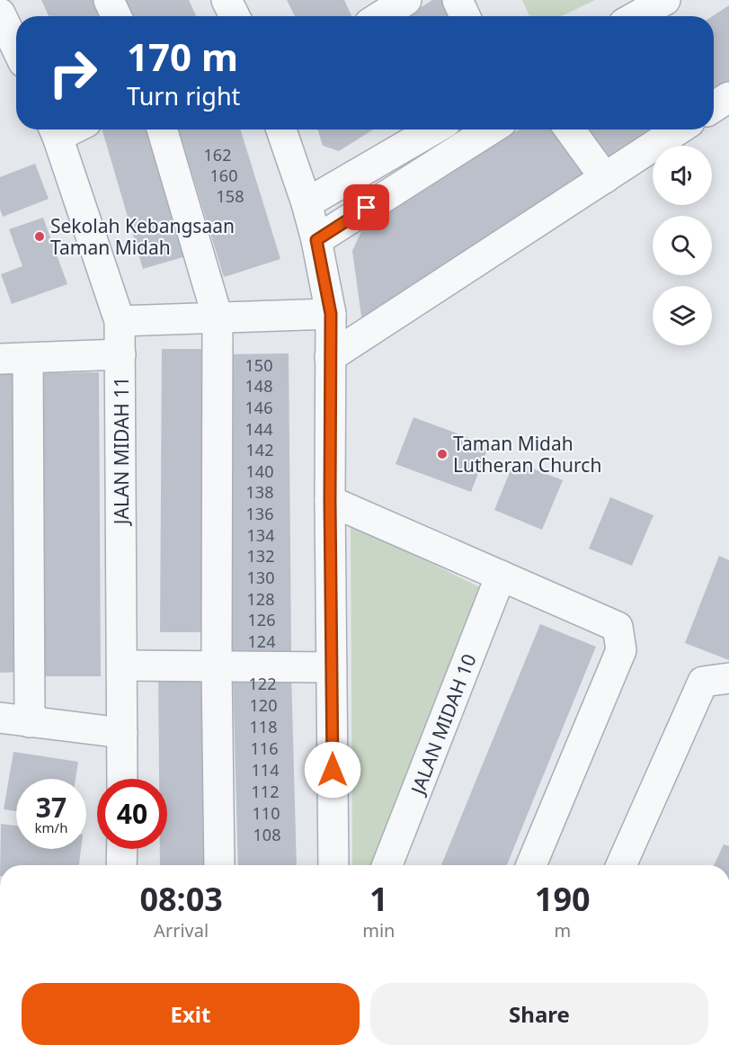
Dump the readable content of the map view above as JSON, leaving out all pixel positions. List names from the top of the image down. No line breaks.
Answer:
{"streets":{"street":["JALAN MIDAH 11","JALAN MIDAH 10"]},"places":["Sekolah Kebangsaan Taman Midah","Taman Midah Lutheran Church"],"house_numbers":["162","160","158","150","148","146","144","142","140","138","136","134","132","130","128","126","124","122","120","118","116","114","112","110","108"],"page":{"turn":["170 m","Turn right"],"speed":"37 km/h","limit":"40","eta":["08:03","Arrival","1","min","190","m"],"buttons":["Exit","Share"]}}
